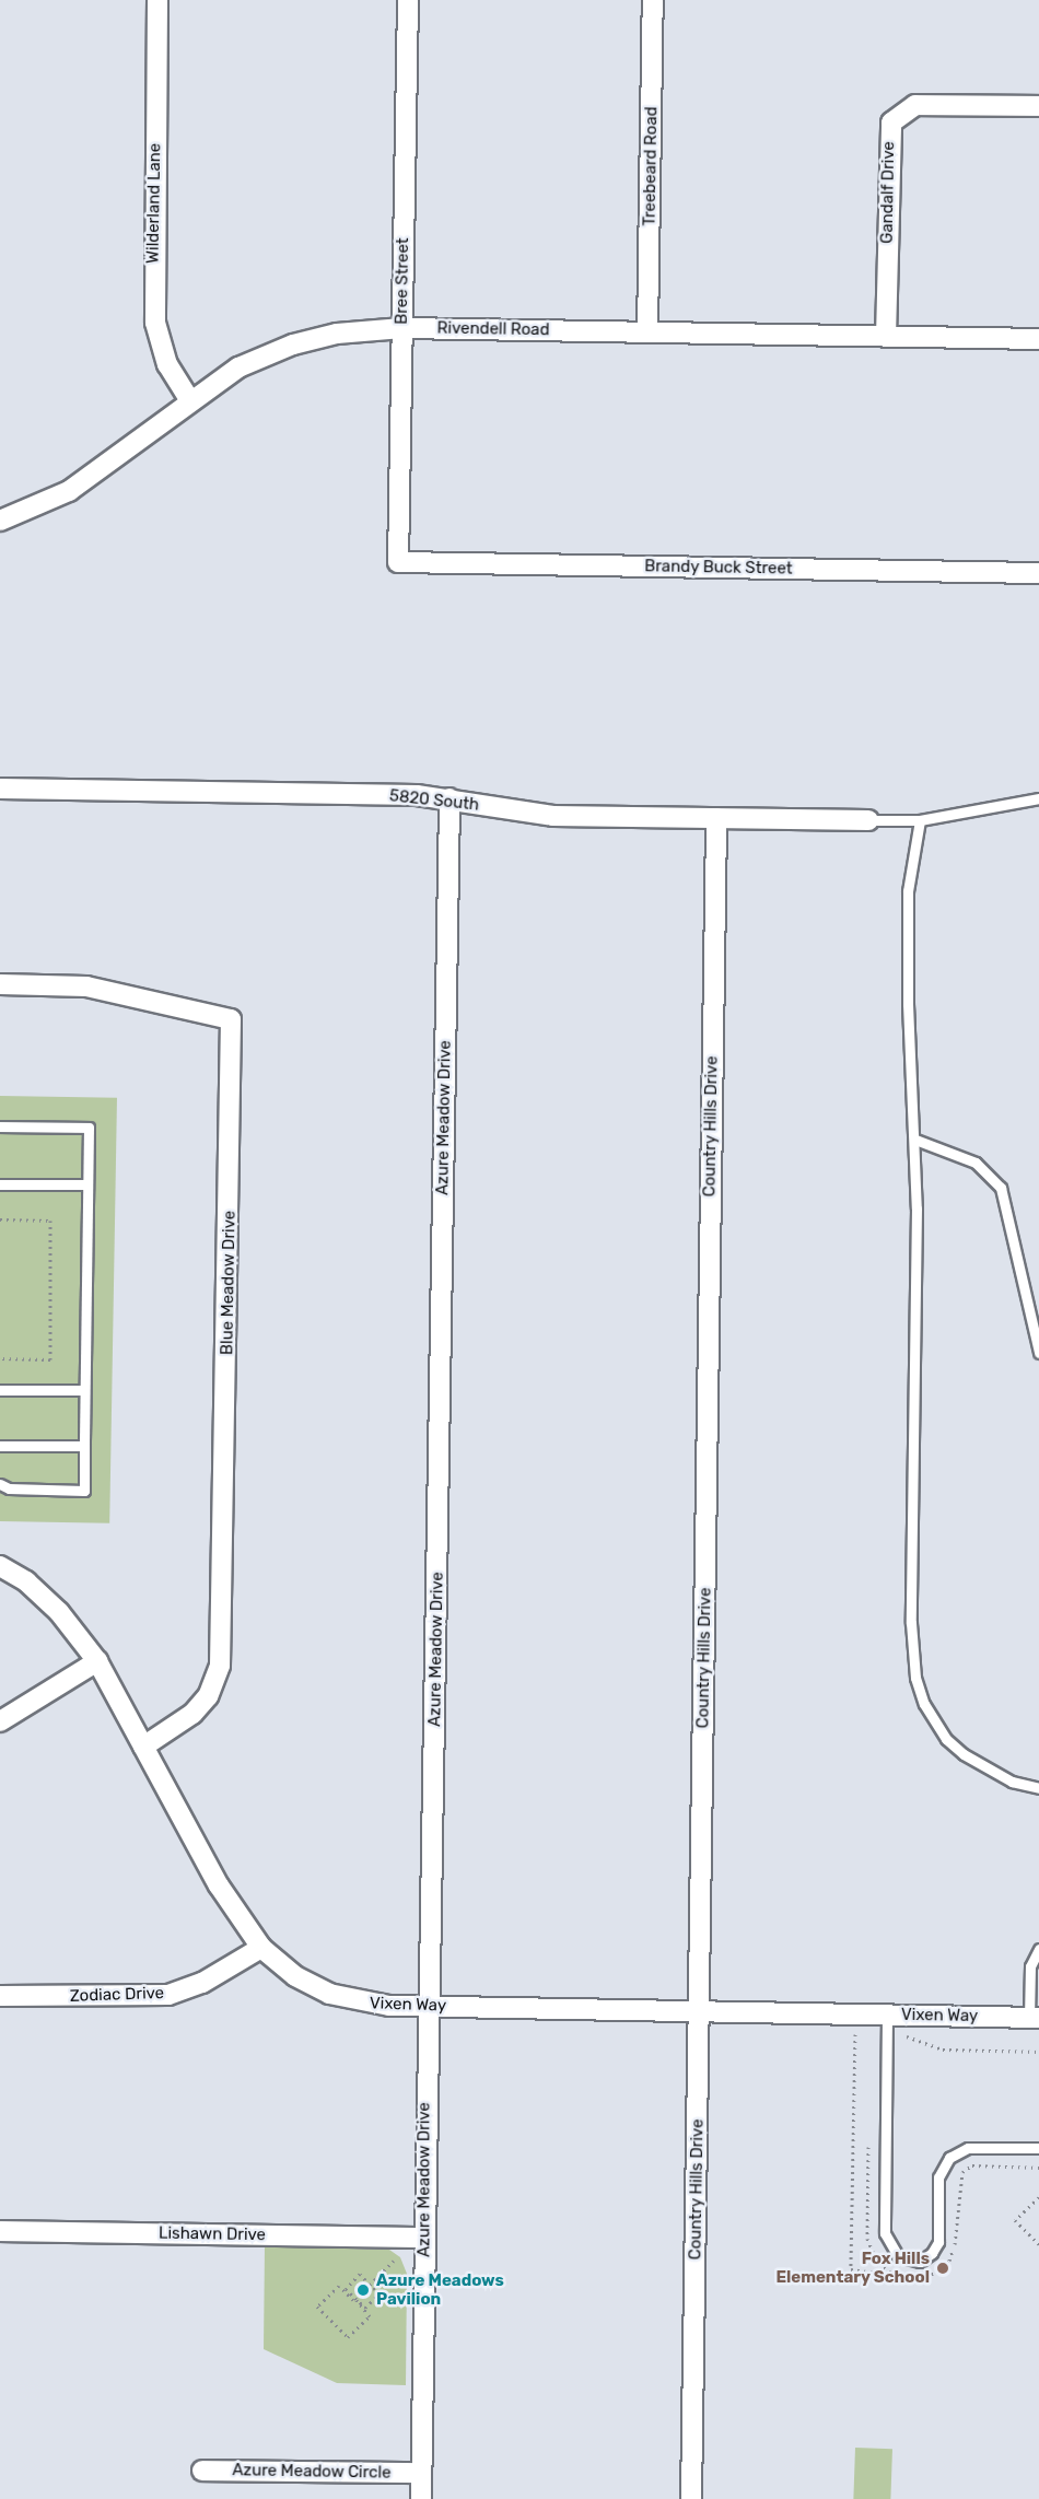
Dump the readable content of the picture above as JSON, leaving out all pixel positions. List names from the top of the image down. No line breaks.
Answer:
{"streets":{"street":["Treebeard Road","Gandalf Drive","Wilderland Lane","Bree Street","Rivendell Road","Brandy Buck Street","5820 South","Azure Meadow Drive","Country Hills Drive","Blue Meadow Drive","Zodiac Drive","Vixen Way","Lishawn Drive","Azure Meadow Circle"]},"crossings":[["Treebeard Road","Rivendell Road"],["Gandalf Drive","Rivendell Road"],["Wilderland Lane","Rivendell Road"],["Bree Street","Rivendell Road"],["Bree Street","Brandy Buck Street"],["5820 South","Azure Meadow Drive"],["5820 South","Country Hills Drive"],["Azure Meadow Drive","Vixen Way"],["Azure Meadow Drive","Lishawn Drive"],["Azure Meadow Drive","Azure Meadow Circle"],["Country Hills Drive","Vixen Way"],["Blue Meadow Drive","Vixen Way"],["Zodiac Drive","Vixen Way"]],"places":["Fox Hills Elementary School","Azure Meadows Pavilion"]}
